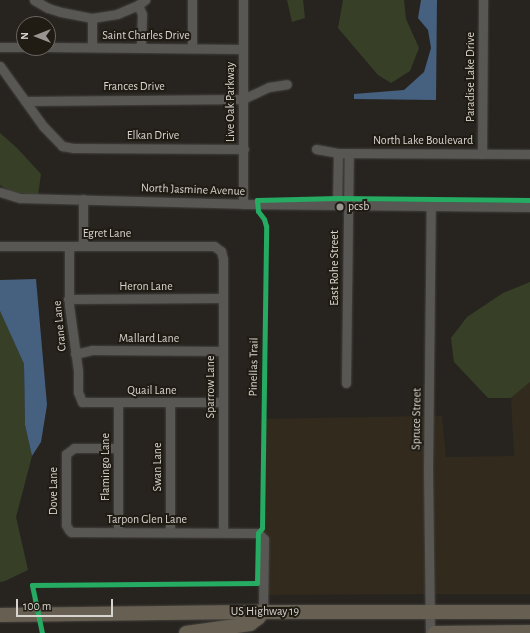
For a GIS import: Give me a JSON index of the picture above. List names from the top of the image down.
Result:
{
  "streets": {
    "highway": ["US Highway 19"],
    "street": [
      "Saint Charles Drive",
      "Paradise Lake Drive",
      "Frances Drive",
      "Live Oak Parkway",
      "Elkan Drive",
      "North Lake Boulevard",
      "North Jasmine Avenue",
      "Egret Lane",
      "East Rohe Street",
      "Heron Lane",
      "Crane Lane",
      "Mallard Lane",
      "Sparrow Lane",
      "Quail Lane",
      "Spruce Street",
      "Flamingo Lane",
      "Swan Lane",
      "Dove Lane",
      "Tarpon Glen Lane"
    ],
    "cycle path": ["Pinellas Trail"]
  },
  "crossings": [
    ["Saint Charles Drive", "Live Oak Parkway"],
    ["Paradise Lake Drive", "North Lake Boulevard"],
    ["Frances Drive", "Live Oak Parkway"],
    ["Frances Drive", "Elkan Drive"],
    ["Live Oak Parkway", "Elkan Drive"],
    ["Live Oak Parkway", "North Jasmine Avenue"],
    ["North Lake Boulevard", "East Rohe Street"],
    ["North Jasmine Avenue", "East Rohe Street"],
    ["North Jasmine Avenue", "Spruce Street"],
    ["Egret Lane", "Crane Lane"],
    ["Egret Lane", "Sparrow Lane"],
    ["Heron Lane", "Crane Lane"],
    ["Heron Lane", "Sparrow Lane"],
    ["Crane Lane", "Mallard Lane"],
    ["Crane Lane", "Quail Lane"],
    ["Mallard Lane", "Sparrow Lane"],
    ["Sparrow Lane", "Quail Lane"],
    ["Sparrow Lane", "Tarpon Glen Lane"],
    ["Quail Lane", "Flamingo Lane"],
    ["Quail Lane", "Swan Lane"],
    ["Spruce Street", "US Highway 19"],
    ["Flamingo Lane", "Dove Lane"],
    ["Flamingo Lane", "Tarpon Glen Lane"],
    ["Swan Lane", "Tarpon Glen Lane"],
    ["Dove Lane", "Tarpon Glen Lane"],
    ["Tarpon Glen Lane", "US Highway 19"]
  ],
  "places": ["pcsb"],
  "scale_bar": "100 m",
  "north": "left"
}
